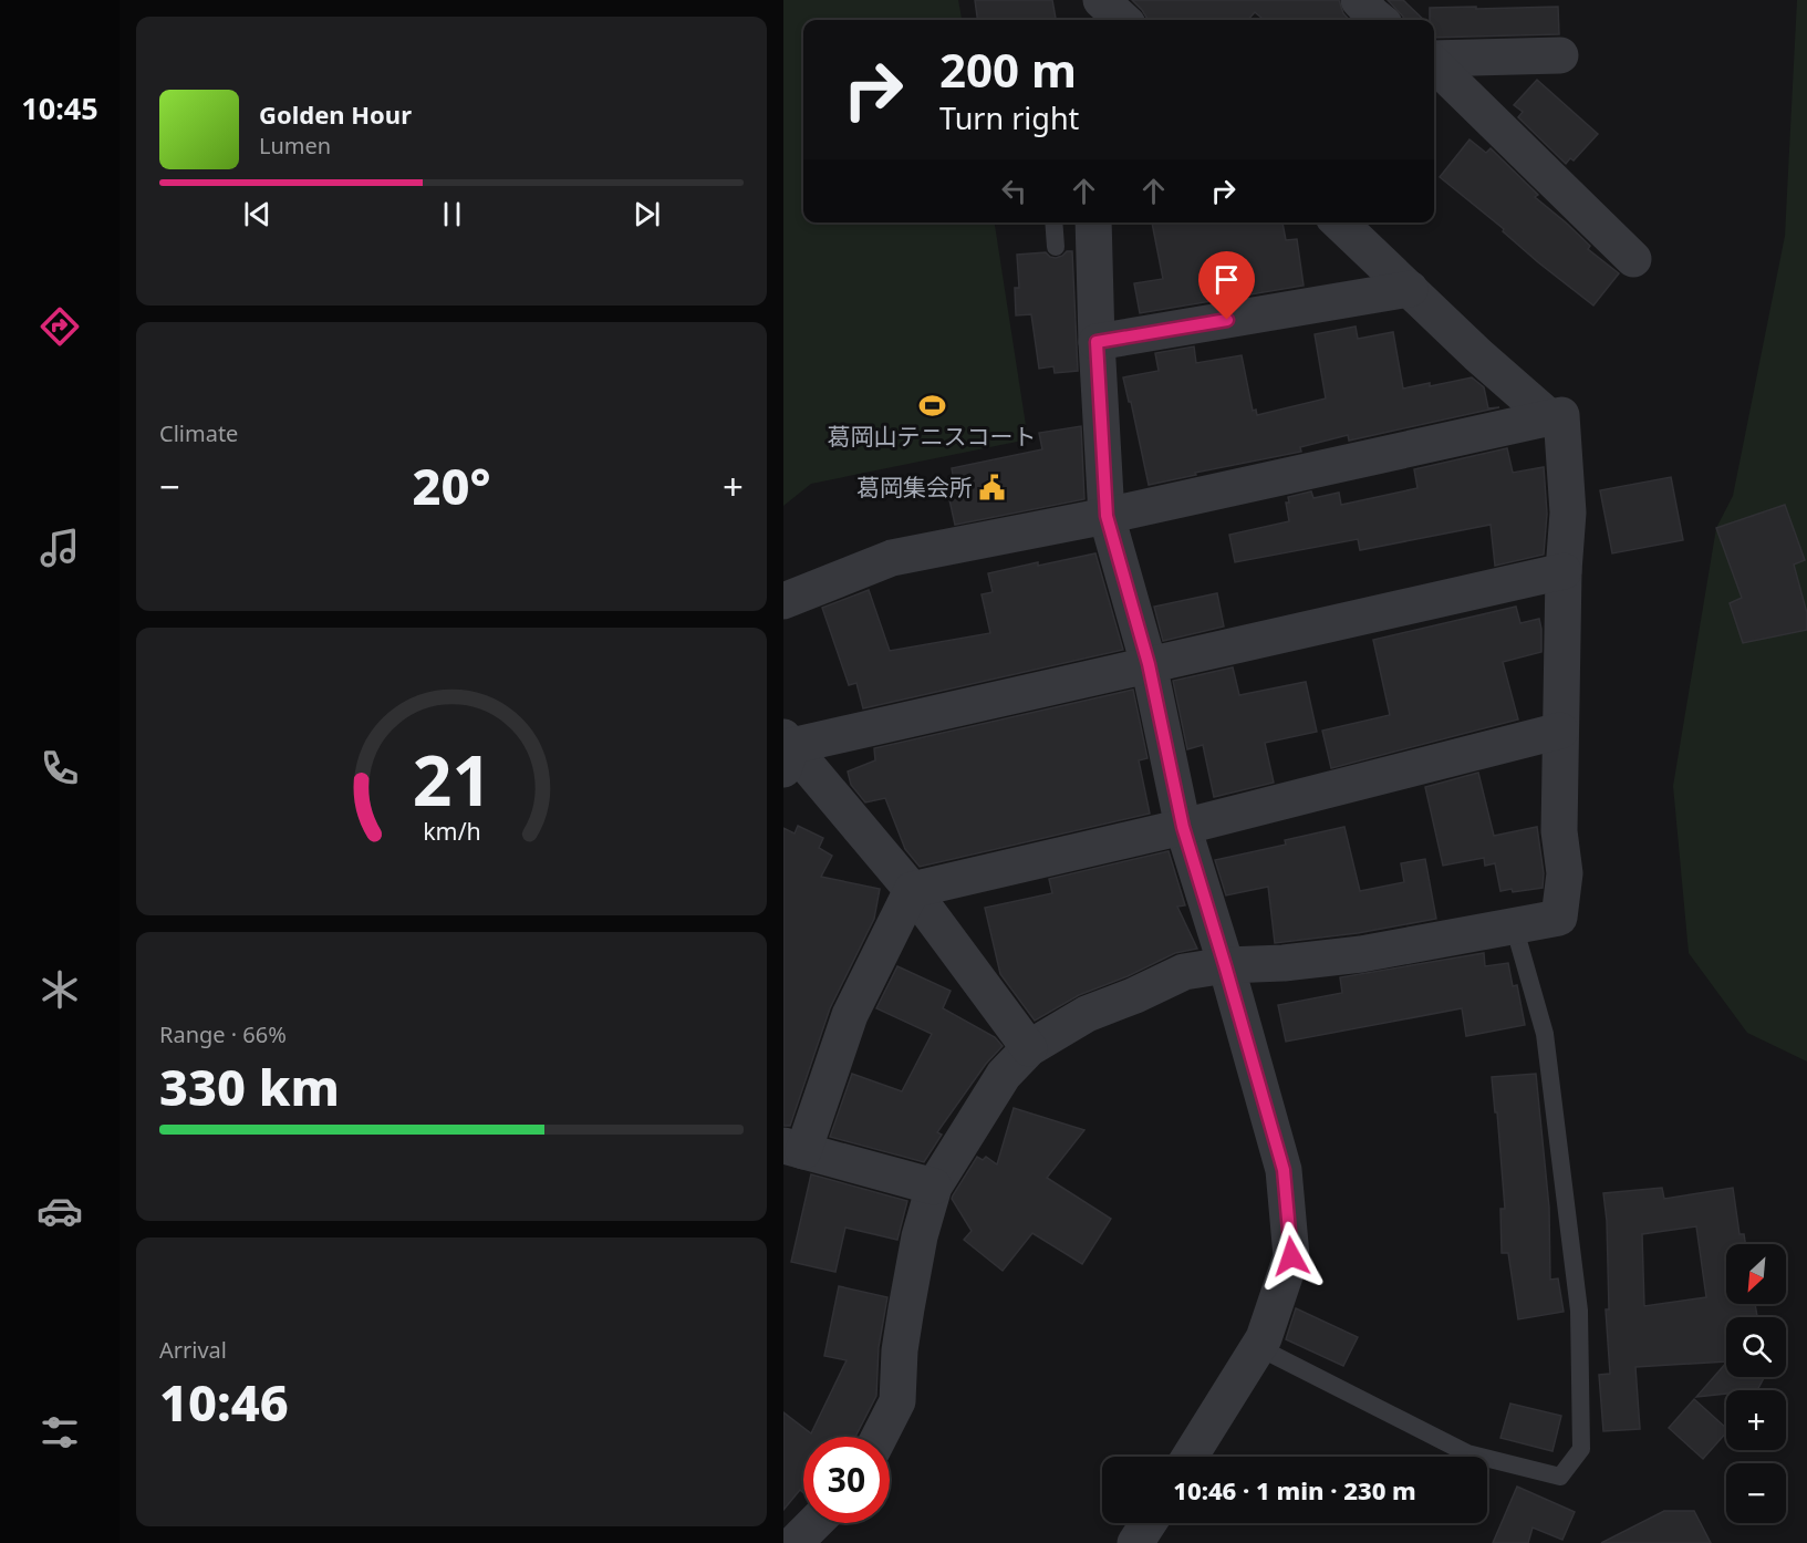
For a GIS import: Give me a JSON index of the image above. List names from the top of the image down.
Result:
{
  "places": {
    "sports": ["葛岡山テニスコート"],
    "public building": ["葛岡集会所"]
  },
  "north": "bottom left",
  "page": {
    "tabs": "10:45",
    "turn": ["200 m", "Turn right"],
    "song": ["Golden Hour", "Lumen"],
    "tile": [
      "Climate",
      ["Range · 66%", "330 km"],
      ["Arrival", "10:46"]
    ],
    "heat": ["−", "20°", "+"],
    "map_buttons": ["+", "−"],
    "limit": "30",
    "trip": "10:46 · 1 min · 230 m",
    "gauge": ["21", "km/h"]
  }
}
